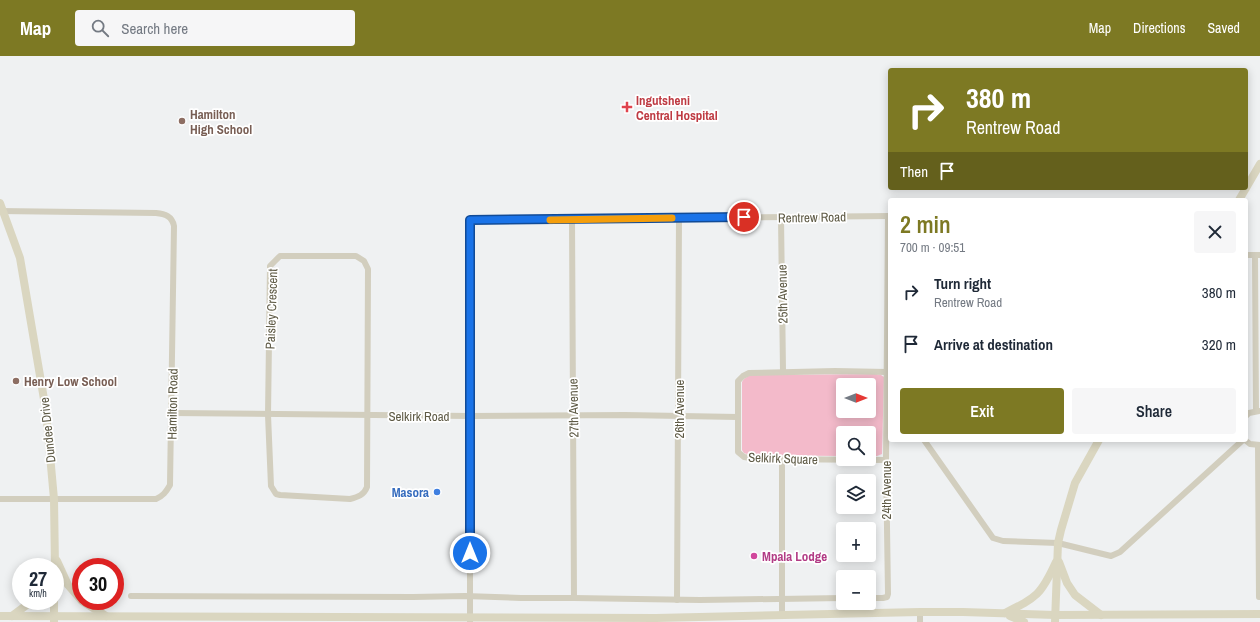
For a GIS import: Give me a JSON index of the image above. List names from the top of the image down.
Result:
{
  "streets": {
    "main road": ["Dundee Drive"],
    "street": [
      "Rentrew Road",
      "25th Avenue",
      "Paisley Crescent",
      "Hamilton Road",
      "27th Avenue",
      "26th Avenue",
      "Selkirk Road",
      "Selkirk Square",
      "24th Avenue"
    ]
  },
  "crossings": [
    ["Rentrew Road", "25th Avenue"],
    ["Rentrew Road", "27th Avenue"],
    ["Rentrew Road", "26th Avenue"],
    ["Rentrew Road", "Selkirk Road"],
    ["25th Avenue", "Selkirk Square"],
    ["Paisley Crescent", "Selkirk Road"],
    ["Hamilton Road", "Selkirk Road"],
    ["Hamilton Road", "Dundee Drive"],
    ["27th Avenue", "Selkirk Road"],
    ["26th Avenue", "Selkirk Road"],
    ["Selkirk Road", "Selkirk Square"],
    ["Selkirk Square", "24th Avenue"]
  ],
  "places": {
    "health": ["Ingutsheni Central Hospital"],
    "other": [
      "Hamilton High School",
      "Henry Low School",
      "Masora",
      "Mpala Lodge"
    ]
  },
  "north": "right",
  "page": {
    "header": "Map",
    "search": "Search here",
    "nav": ["Map", "Directions", "Saved"],
    "turn": ["380 m", "Rentrew Road"],
    "then": "Then",
    "heading": ["2 min", "700 m · 09:51"],
    "list": [
      {
        "name": "Turn right",
        "note": "Rentrew Road",
        "value": "380 m"
      },
      {
        "name": "Arrive at destination",
        "value": "320 m"
      }
    ],
    "map_buttons": ["+", "−"],
    "buttons": ["Exit", "Share"],
    "speed": "27 km/h",
    "limit": "30"
  }
}
